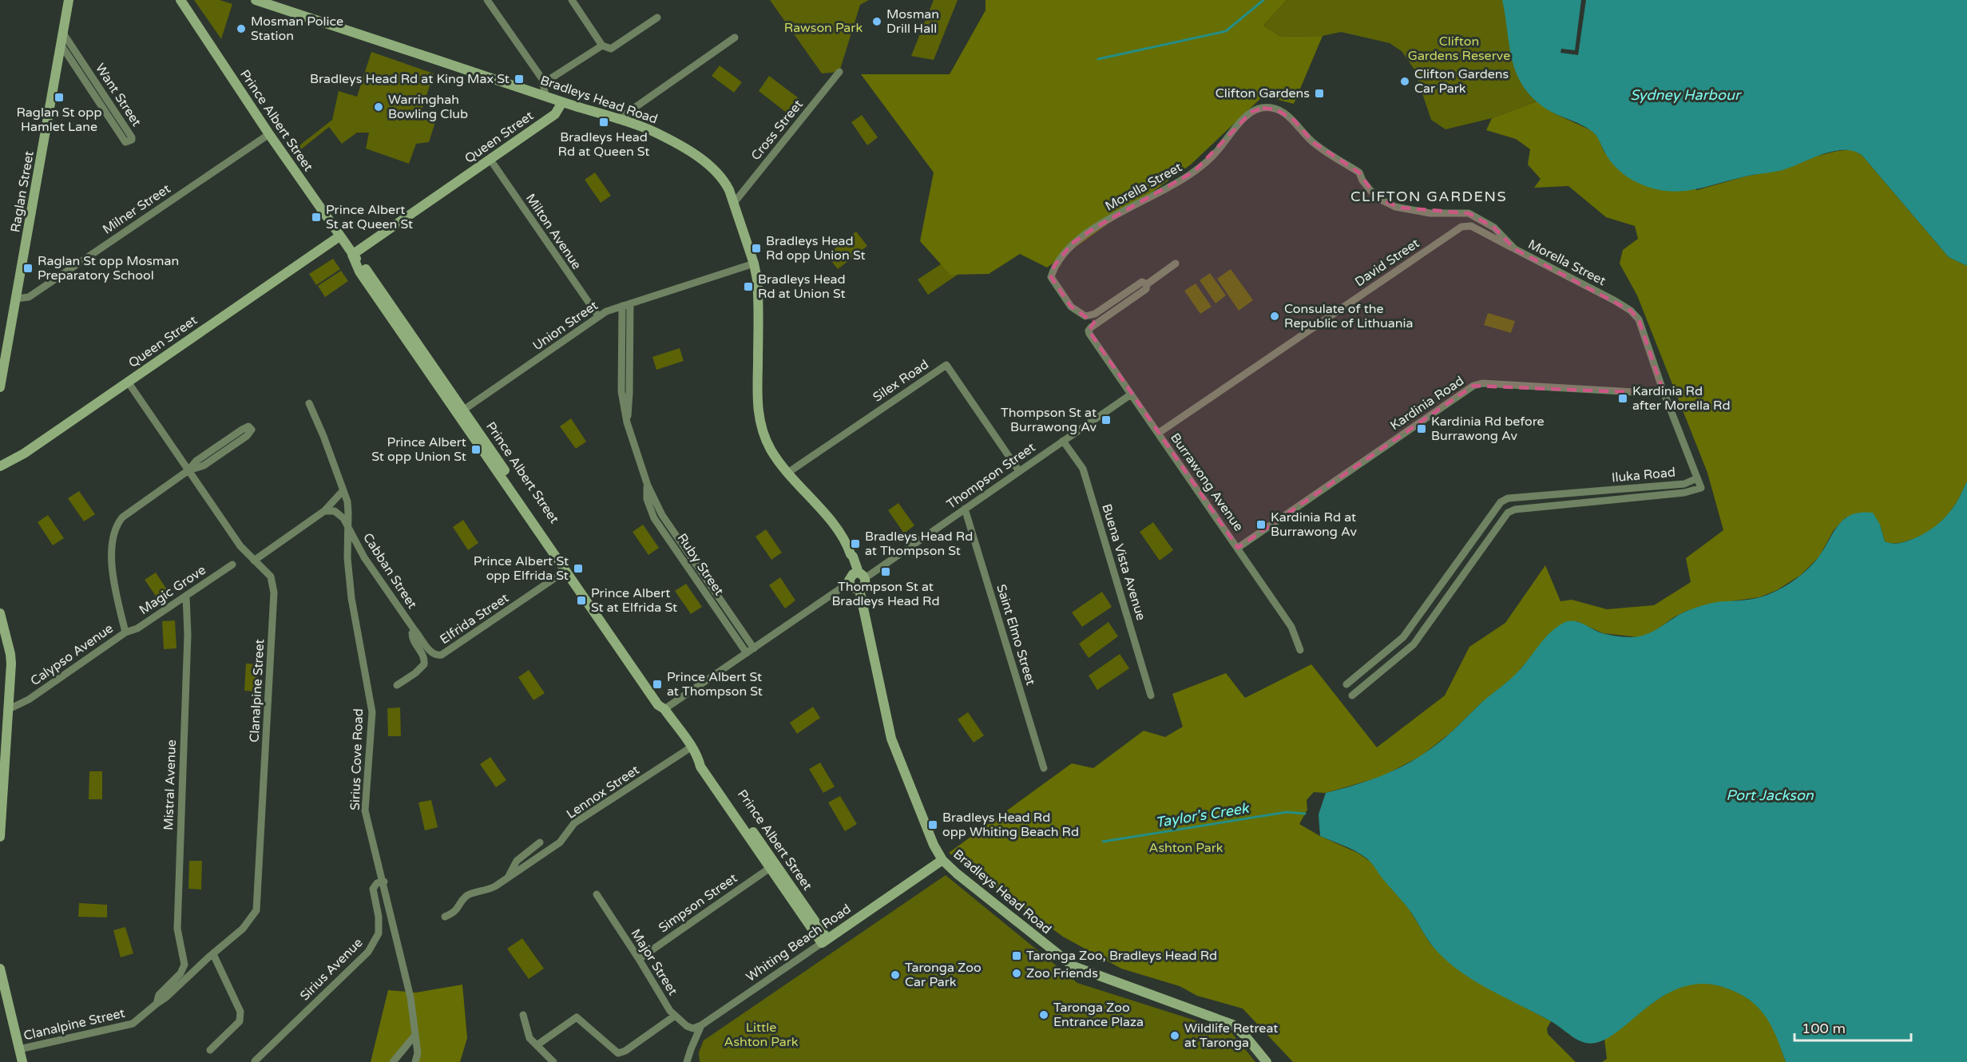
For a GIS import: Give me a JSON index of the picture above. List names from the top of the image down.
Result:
{
  "streets": {
    "street": [
      "Want Street",
      "Bradleys Head Road",
      "Prince Albert Street",
      "Cross Street",
      "Queen Street",
      "Morella Street",
      "Raglan Street",
      "Milner Street",
      "Milton Avenue",
      "David Street",
      "Union Street",
      "Silex Road",
      "Kardinia Road",
      "Iluka Road",
      "Thompson Street",
      "Burrawong Avenue",
      "Buena Vista Avenue",
      "Ruby Street",
      "Cabban Street",
      "Magic Grove",
      "Elfrida Street",
      "Saint Elmo Street",
      "Calypso Avenue",
      "Clanalpine Street",
      "Sirius Cove Road",
      "Mistral Avenue",
      "Lennox Street",
      "Simpson Street",
      "Whiting Beach Road",
      "Major Street",
      "Sirius Avenue"
    ]
  },
  "crossings": [
    ["Want Street", "Raglan Street"],
    ["Bradleys Head Road", "Cross Street"],
    ["Bradleys Head Road", "Queen Street"],
    ["Bradleys Head Road", "Union Street"],
    ["Bradleys Head Road", "Silex Road"],
    ["Bradleys Head Road", "Thompson Street"],
    ["Bradleys Head Road", "Whiting Beach Road"],
    ["Prince Albert Street", "Queen Street"],
    ["Prince Albert Street", "Milner Street"],
    ["Prince Albert Street", "Union Street"],
    ["Prince Albert Street", "Thompson Street"],
    ["Prince Albert Street", "Elfrida Street"],
    ["Prince Albert Street", "Lennox Street"],
    ["Prince Albert Street", "Simpson Street"],
    ["Prince Albert Street", "Whiting Beach Road"],
    ["Queen Street", "Milton Avenue"],
    ["Queen Street", "Clanalpine Street"],
    ["Morella Street", "David Street"],
    ["Morella Street", "Kardinia Road"],
    ["Morella Street", "Iluka Road"],
    ["Morella Street", "Burrawong Avenue"],
    ["Raglan Street", "Milner Street"],
    ["Milton Avenue", "Union Street"],
    ["David Street", "Burrawong Avenue"],
    ["Union Street", "Ruby Street"],
    ["Silex Road", "Thompson Street"],
    ["Kardinia Road", "Burrawong Avenue"],
    ["Thompson Street", "Burrawong Avenue"],
    ["Thompson Street", "Buena Vista Avenue"],
    ["Thompson Street", "Ruby Street"],
    ["Thompson Street", "Saint Elmo Street"],
    ["Cabban Street", "Elfrida Street"],
    ["Cabban Street", "Sirius Cove Road"],
    ["Magic Grove", "Calypso Avenue"],
    ["Magic Grove", "Mistral Avenue"],
    ["Calypso Avenue", "Clanalpine Street"],
    ["Clanalpine Street", "Mistral Avenue"],
    ["Sirius Cove Road", "Sirius Avenue"],
    ["Simpson Street", "Major Street"],
    ["Whiting Beach Road", "Major Street"]
  ],
  "districts": ["CLIFTON GARDENS"],
  "water": ["Sydney Harbour", "Port Jackson", "Taylor's Creek"],
  "parks": [
    "Rawson Park",
    "Clifton Gardens Reserve",
    "Ashton Park",
    "Little Ashton Park"
  ],
  "places": {
    "other": [
      "Mosman Drill Hall",
      "Mosman Police Station",
      "Clifton Gardens Car Park",
      "Warringhah Bowling Club",
      "Consulate of the Republic of Lithuania",
      "Zoo Friends",
      "Taronga Zoo Car Park",
      "Taronga Zoo Entrance Plaza",
      "Wildlife Retreat at Taronga"
    ],
    "transit": [
      "Bradleys Head Rd at King Max St",
      "Clifton Gardens",
      "Raglan St opp Hamlet Lane",
      "Bradleys Head Rd at Queen St",
      "Prince Albert St at Queen St",
      "Bradleys Head Rd opp Union St",
      "Raglan St opp Mosman Preparatory School",
      "Bradleys Head Rd at Union St",
      "Kardinia Rd after Morella Rd",
      "Thompson St at Burrawong Av",
      "Kardinia Rd before Burrawong Av",
      "Prince Albert St opp Union St",
      "Kardinia Rd at Burrawong Av",
      "Bradleys Head Rd at Thompson St",
      "Prince Albert St opp Elfrida St",
      "Thompson St at Bradleys Head Rd",
      "Prince Albert St at Elfrida St",
      "Prince Albert St at Thompson St",
      "Bradleys Head Rd opp Whiting Beach Rd",
      "Taronga Zoo, Bradleys Head Rd"
    ]
  },
  "scale_bar": "100 m"
}
